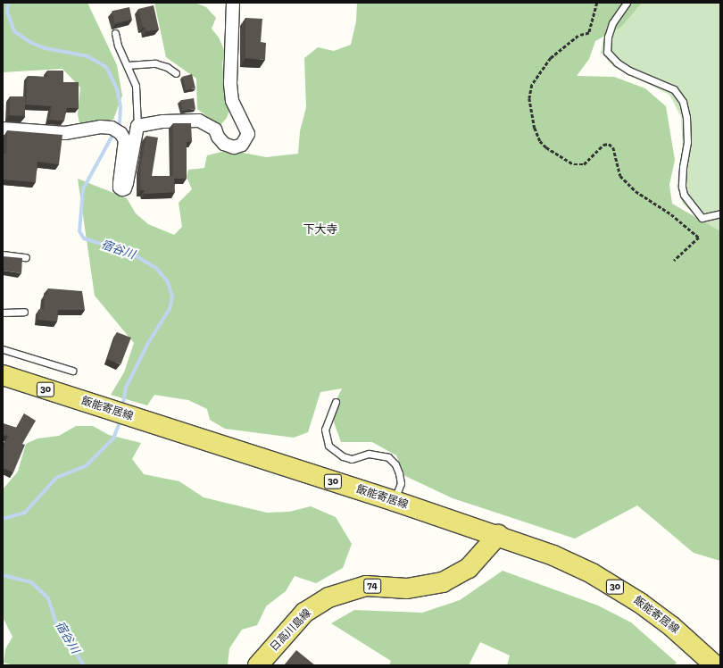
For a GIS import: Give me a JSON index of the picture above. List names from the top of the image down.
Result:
{
  "streets": {
    "main road": [
      "30",
      "飯能寄居線",
      "74",
      "日高川島線"
    ]
  },
  "crossings": [
    ["飯能寄居線", "日高川島線"]
  ],
  "districts": ["下大寺"],
  "water": ["宿谷川"]
}
